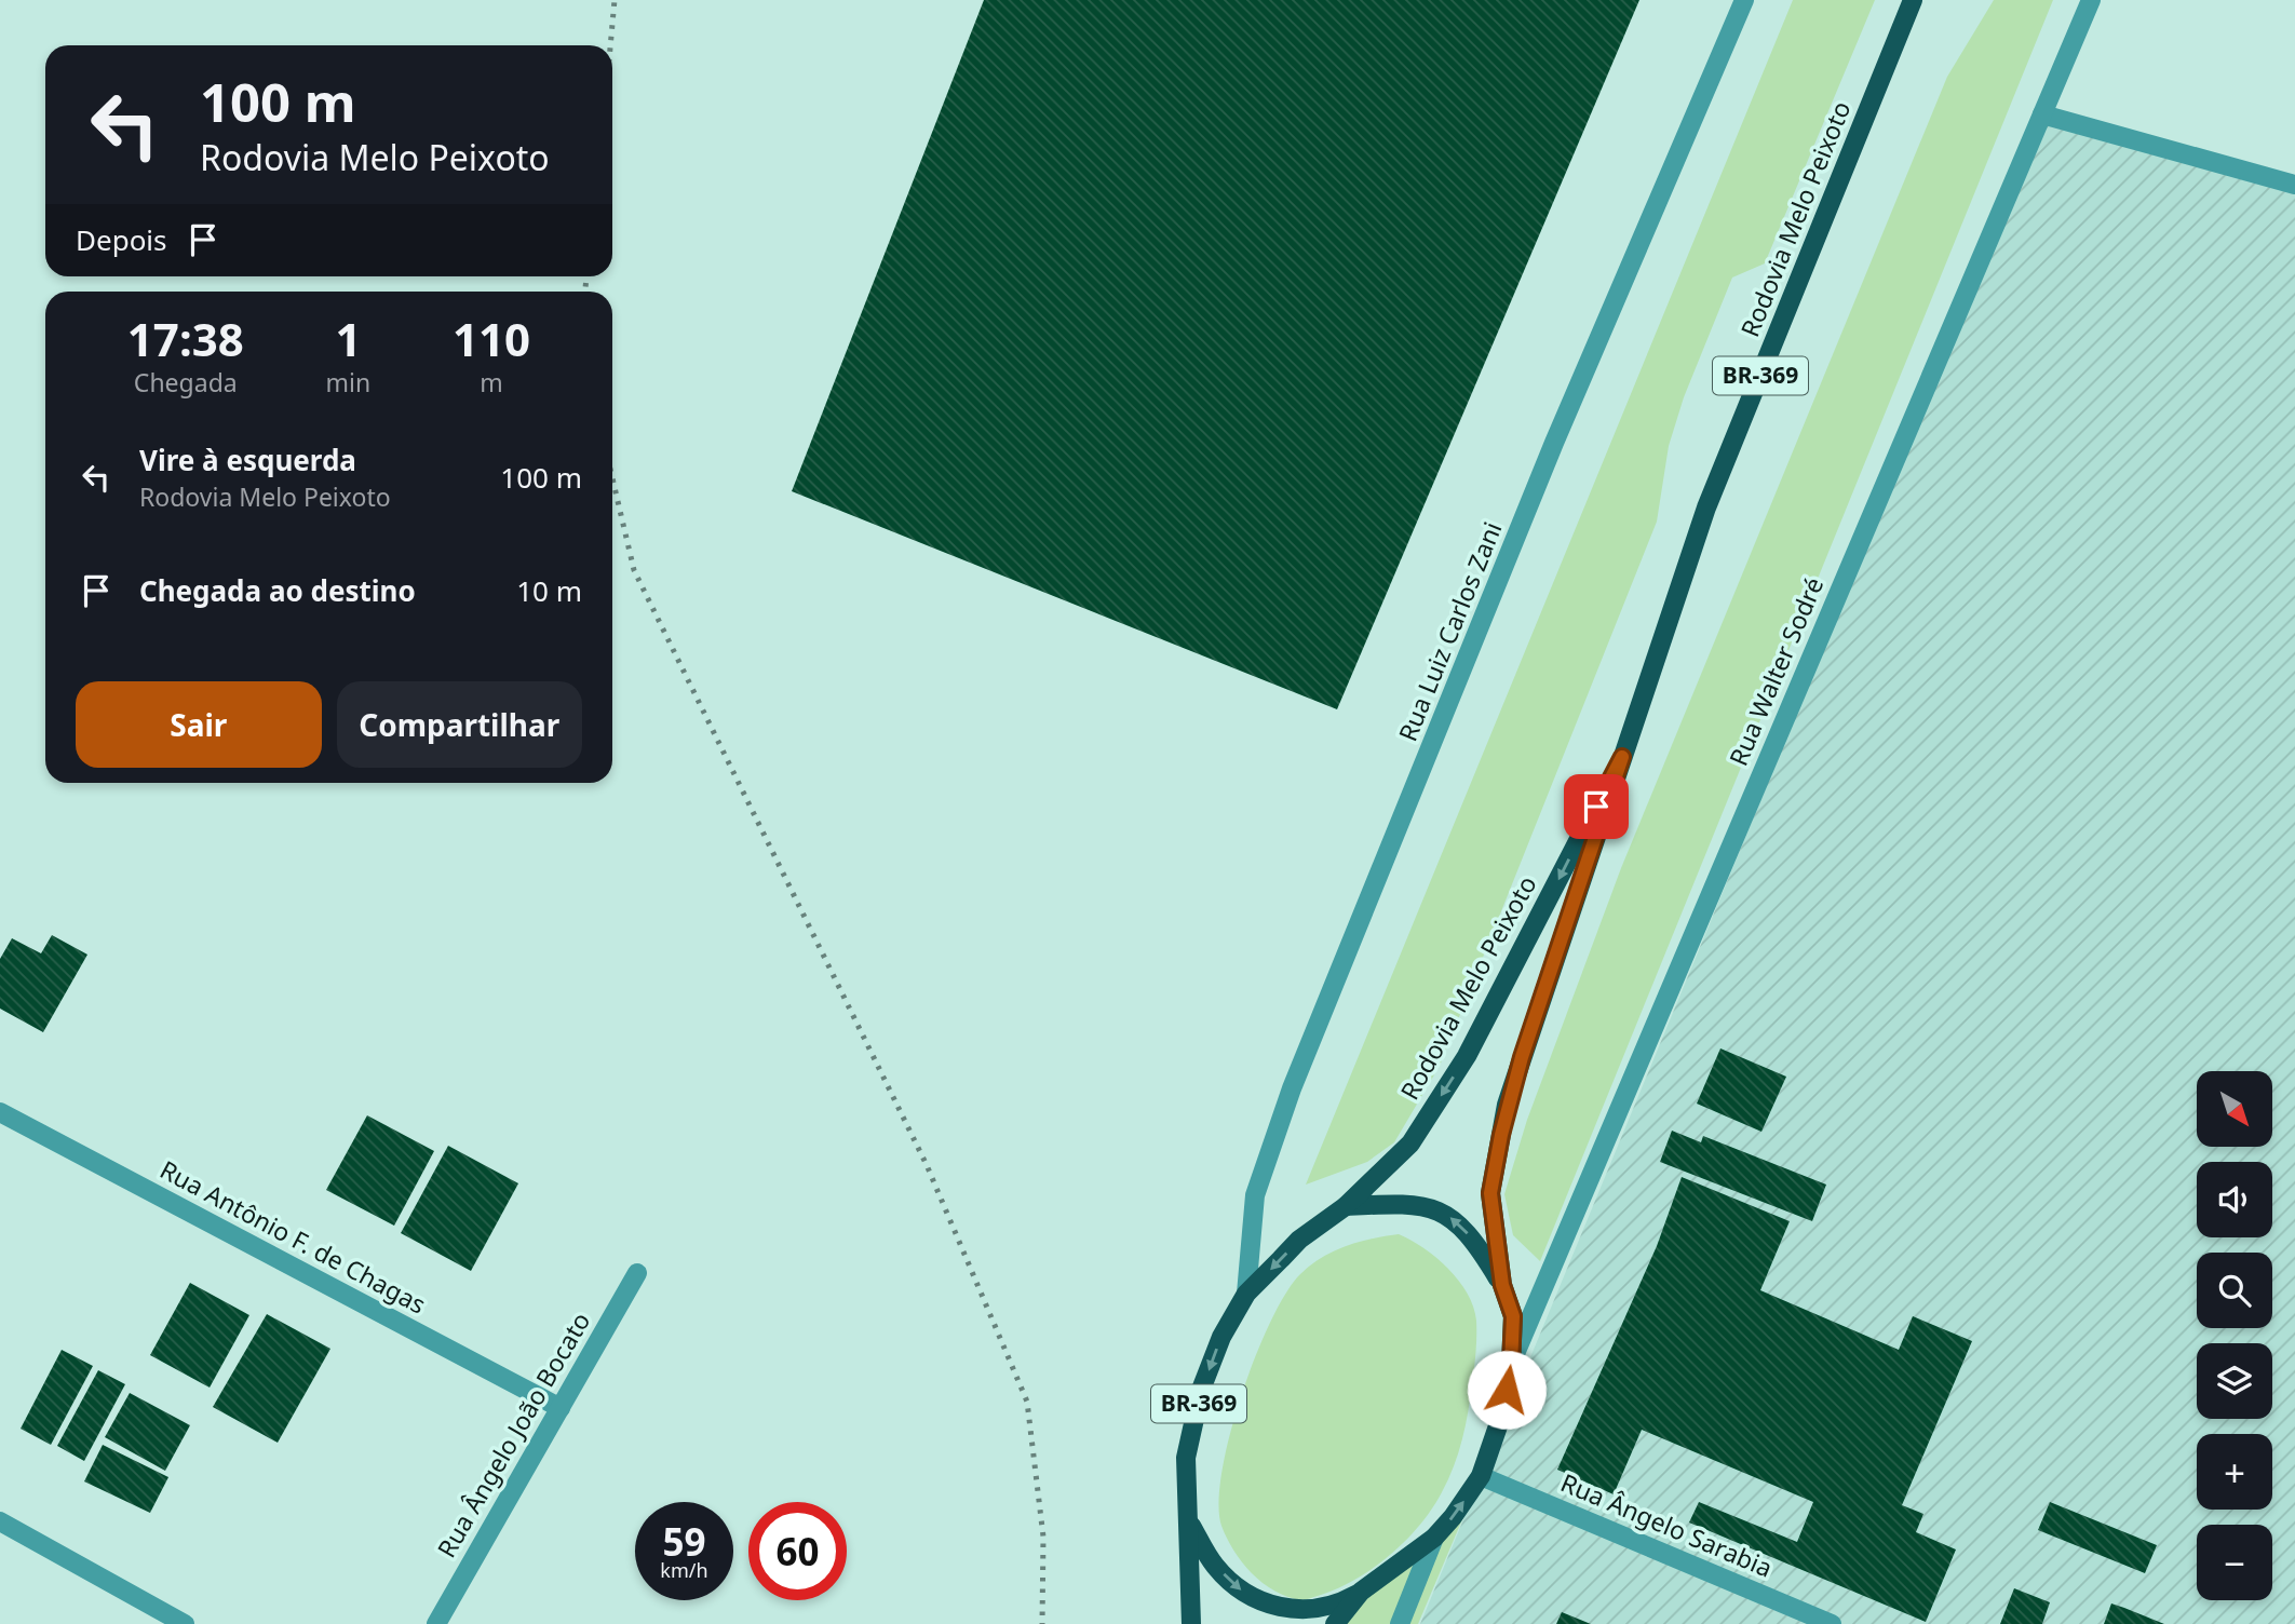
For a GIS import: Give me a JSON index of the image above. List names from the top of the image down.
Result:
{
  "streets": {
    "main road": ["Rodovia Melo Peixoto", "BR-369"],
    "street": [
      "Rua Luiz Carlos Zani",
      "Rua Walter Sodré",
      "Rua Antônio F. de Chagas",
      "Rua Ângelo João Bocato",
      "Rua Ângelo Sarabia"
    ]
  },
  "crossings": [
    ["Rodovia Melo Peixoto", "Rua Luiz Carlos Zani"],
    ["Rodovia Melo Peixoto", "Rua Walter Sodré"],
    ["Rodovia Melo Peixoto", "Rua Ângelo Sarabia"],
    ["Rua Antônio F. de Chagas", "Rua Ângelo João Bocato"]
  ],
  "north": "bottom right",
  "page": {
    "turn": ["100 m", "Rodovia Melo Peixoto"],
    "then": "Depois",
    "eta": [
      "17:38",
      "Chegada",
      "1",
      "min",
      "110",
      "m"
    ],
    "list": [
      {
        "name": "Vire à esquerda",
        "note": "Rodovia Melo Peixoto",
        "value": "100 m"
      },
      {
        "name": "Chegada ao destino",
        "value": "10 m"
      }
    ],
    "buttons": ["Sair", "Compartilhar"],
    "map_buttons": ["+", "−"],
    "speed": "59 km/h",
    "limit": "60"
  }
}
